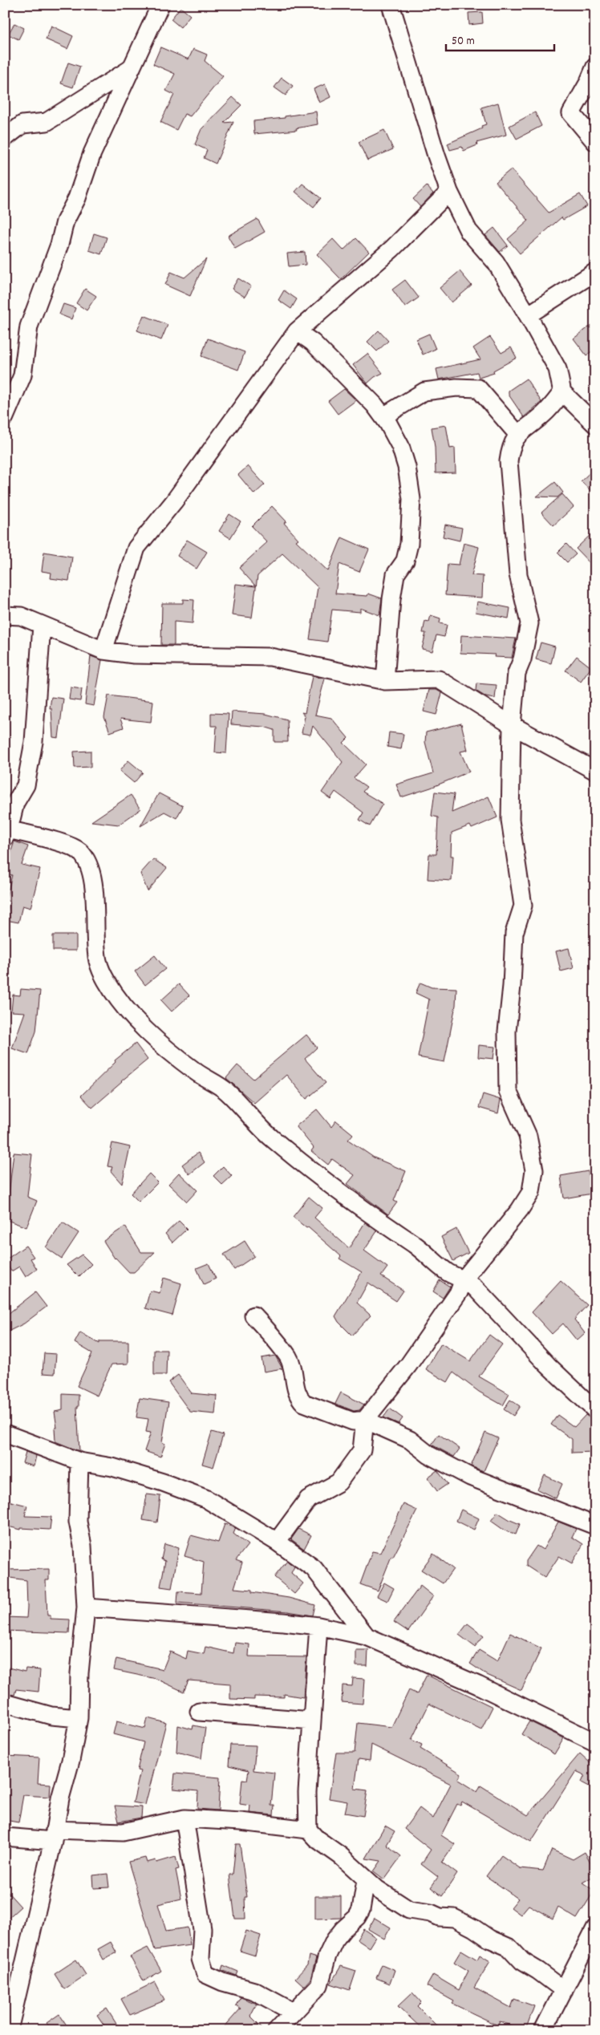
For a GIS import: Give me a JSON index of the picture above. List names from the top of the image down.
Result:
{
  "scale_bar": "50 m"
}
